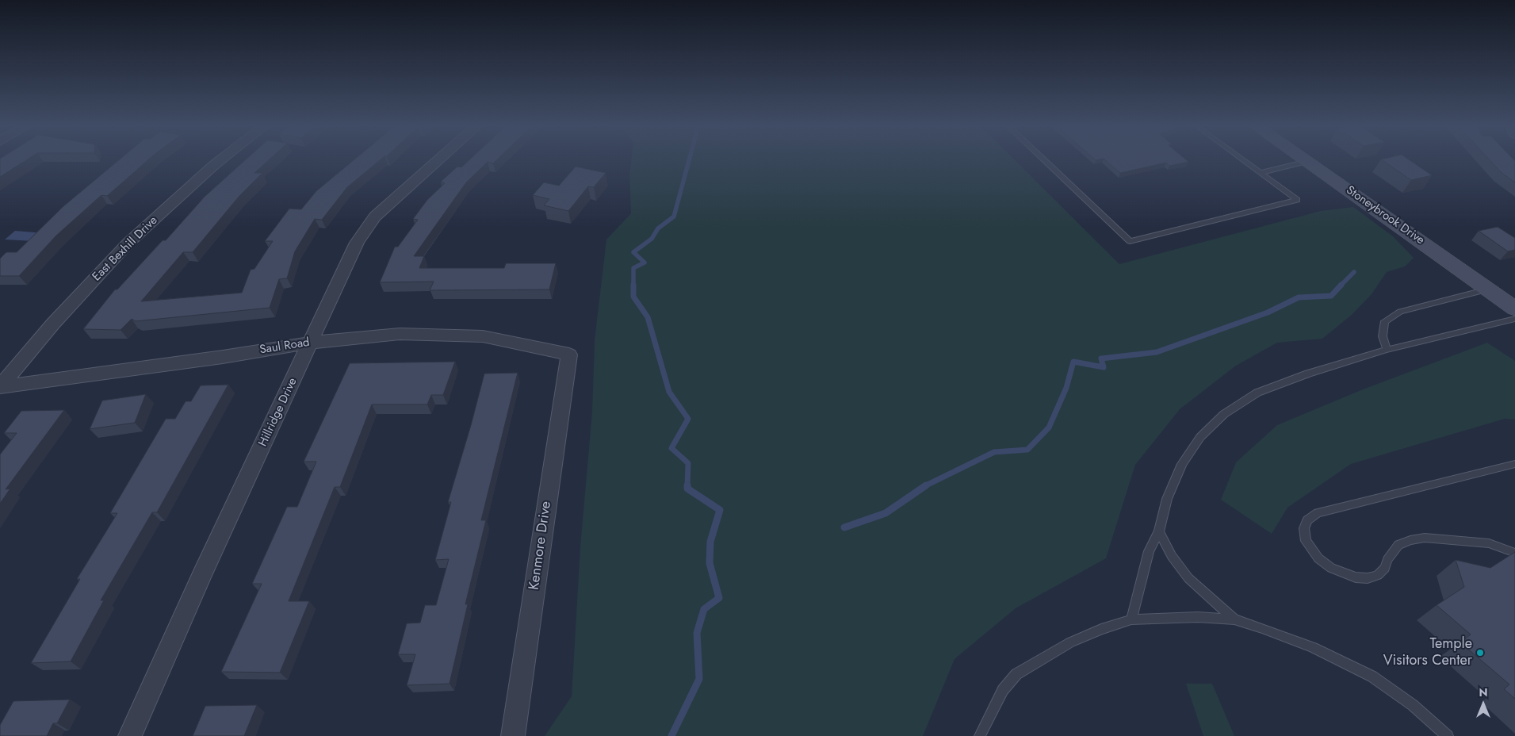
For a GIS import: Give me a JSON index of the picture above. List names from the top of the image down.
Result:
{
  "streets": {
    "street": [
      "Stoneybrook Drive",
      "East Bexhill Drive",
      "Saul Road",
      "Hillridge Drive",
      "Kenmore Drive"
    ]
  },
  "crossings": [
    ["East Bexhill Drive", "Saul Road"],
    ["Saul Road", "Hillridge Drive"],
    ["Saul Road", "Kenmore Drive"]
  ],
  "places": ["Temple Visitors Center"],
  "north": "top"
}
